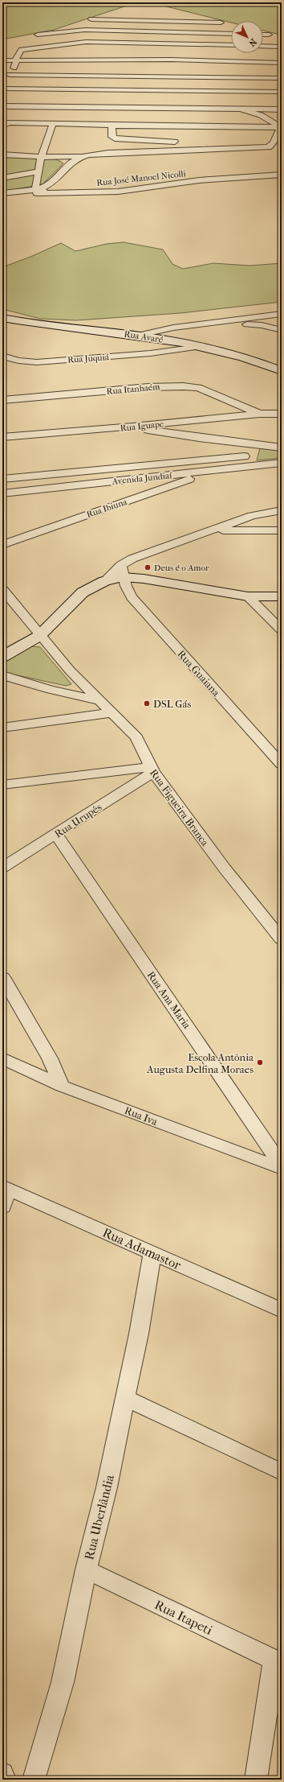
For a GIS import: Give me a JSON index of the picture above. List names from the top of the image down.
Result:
{
  "streets": {
    "main road": ["Rua Avaré"],
    "street": [
      "Rua José Manoel Nicolli",
      "Rua Juquiá",
      "Rua Itanhaém",
      "Rua Iguape",
      "Avenida Jundiaí",
      "Rua Ibiuna",
      "Rua Guaiana",
      "Rua Figueira Branca",
      "Rua Urupês",
      "Rua Ana Maria",
      "Rua Iva",
      "Rua Adamastor",
      "Rua Uberlândia",
      "Rua Itapeti"
    ]
  },
  "crossings": [
    ["Rua Avaré", "Rua Juquiá"],
    ["Rua Itanhaém", "Rua Iguape"],
    ["Avenida Jundiaí", "Rua Ibiuna"],
    ["Rua Figueira Branca", "Rua Urupês"],
    ["Rua Urupês", "Rua Ana Maria"],
    ["Rua Adamastor", "Rua Uberlândia"],
    ["Rua Uberlândia", "Rua Itapeti"]
  ],
  "places": ["Deus é o Amor", "DSL Gás", "Escola Antônia Augusta Delfina Moraes"],
  "north": "bottom right"
}
